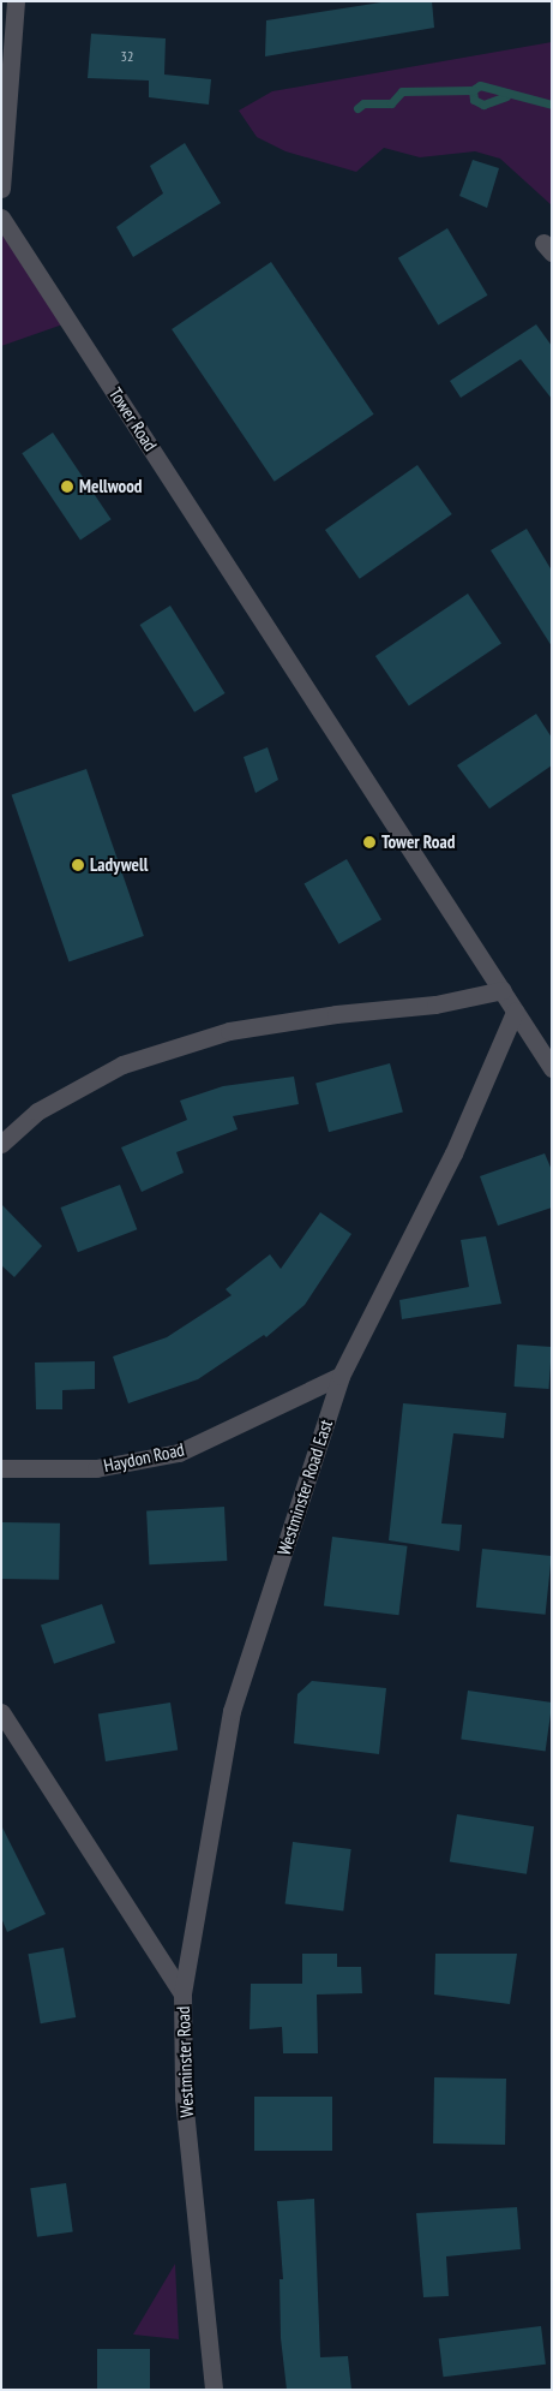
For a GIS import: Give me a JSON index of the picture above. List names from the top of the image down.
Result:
{
  "streets": {
    "street": [
      "Tower Road",
      "Haydon Road",
      "Westminster Road East",
      "Westminster Road"
    ]
  },
  "crossings": [
    ["Tower Road", "Westminster Road East"],
    ["Haydon Road", "Westminster Road East"],
    ["Westminster Road East", "Westminster Road"]
  ],
  "places": ["Mellwood", "Tower Road", "Ladywell"],
  "house_numbers": ["32"]
}
